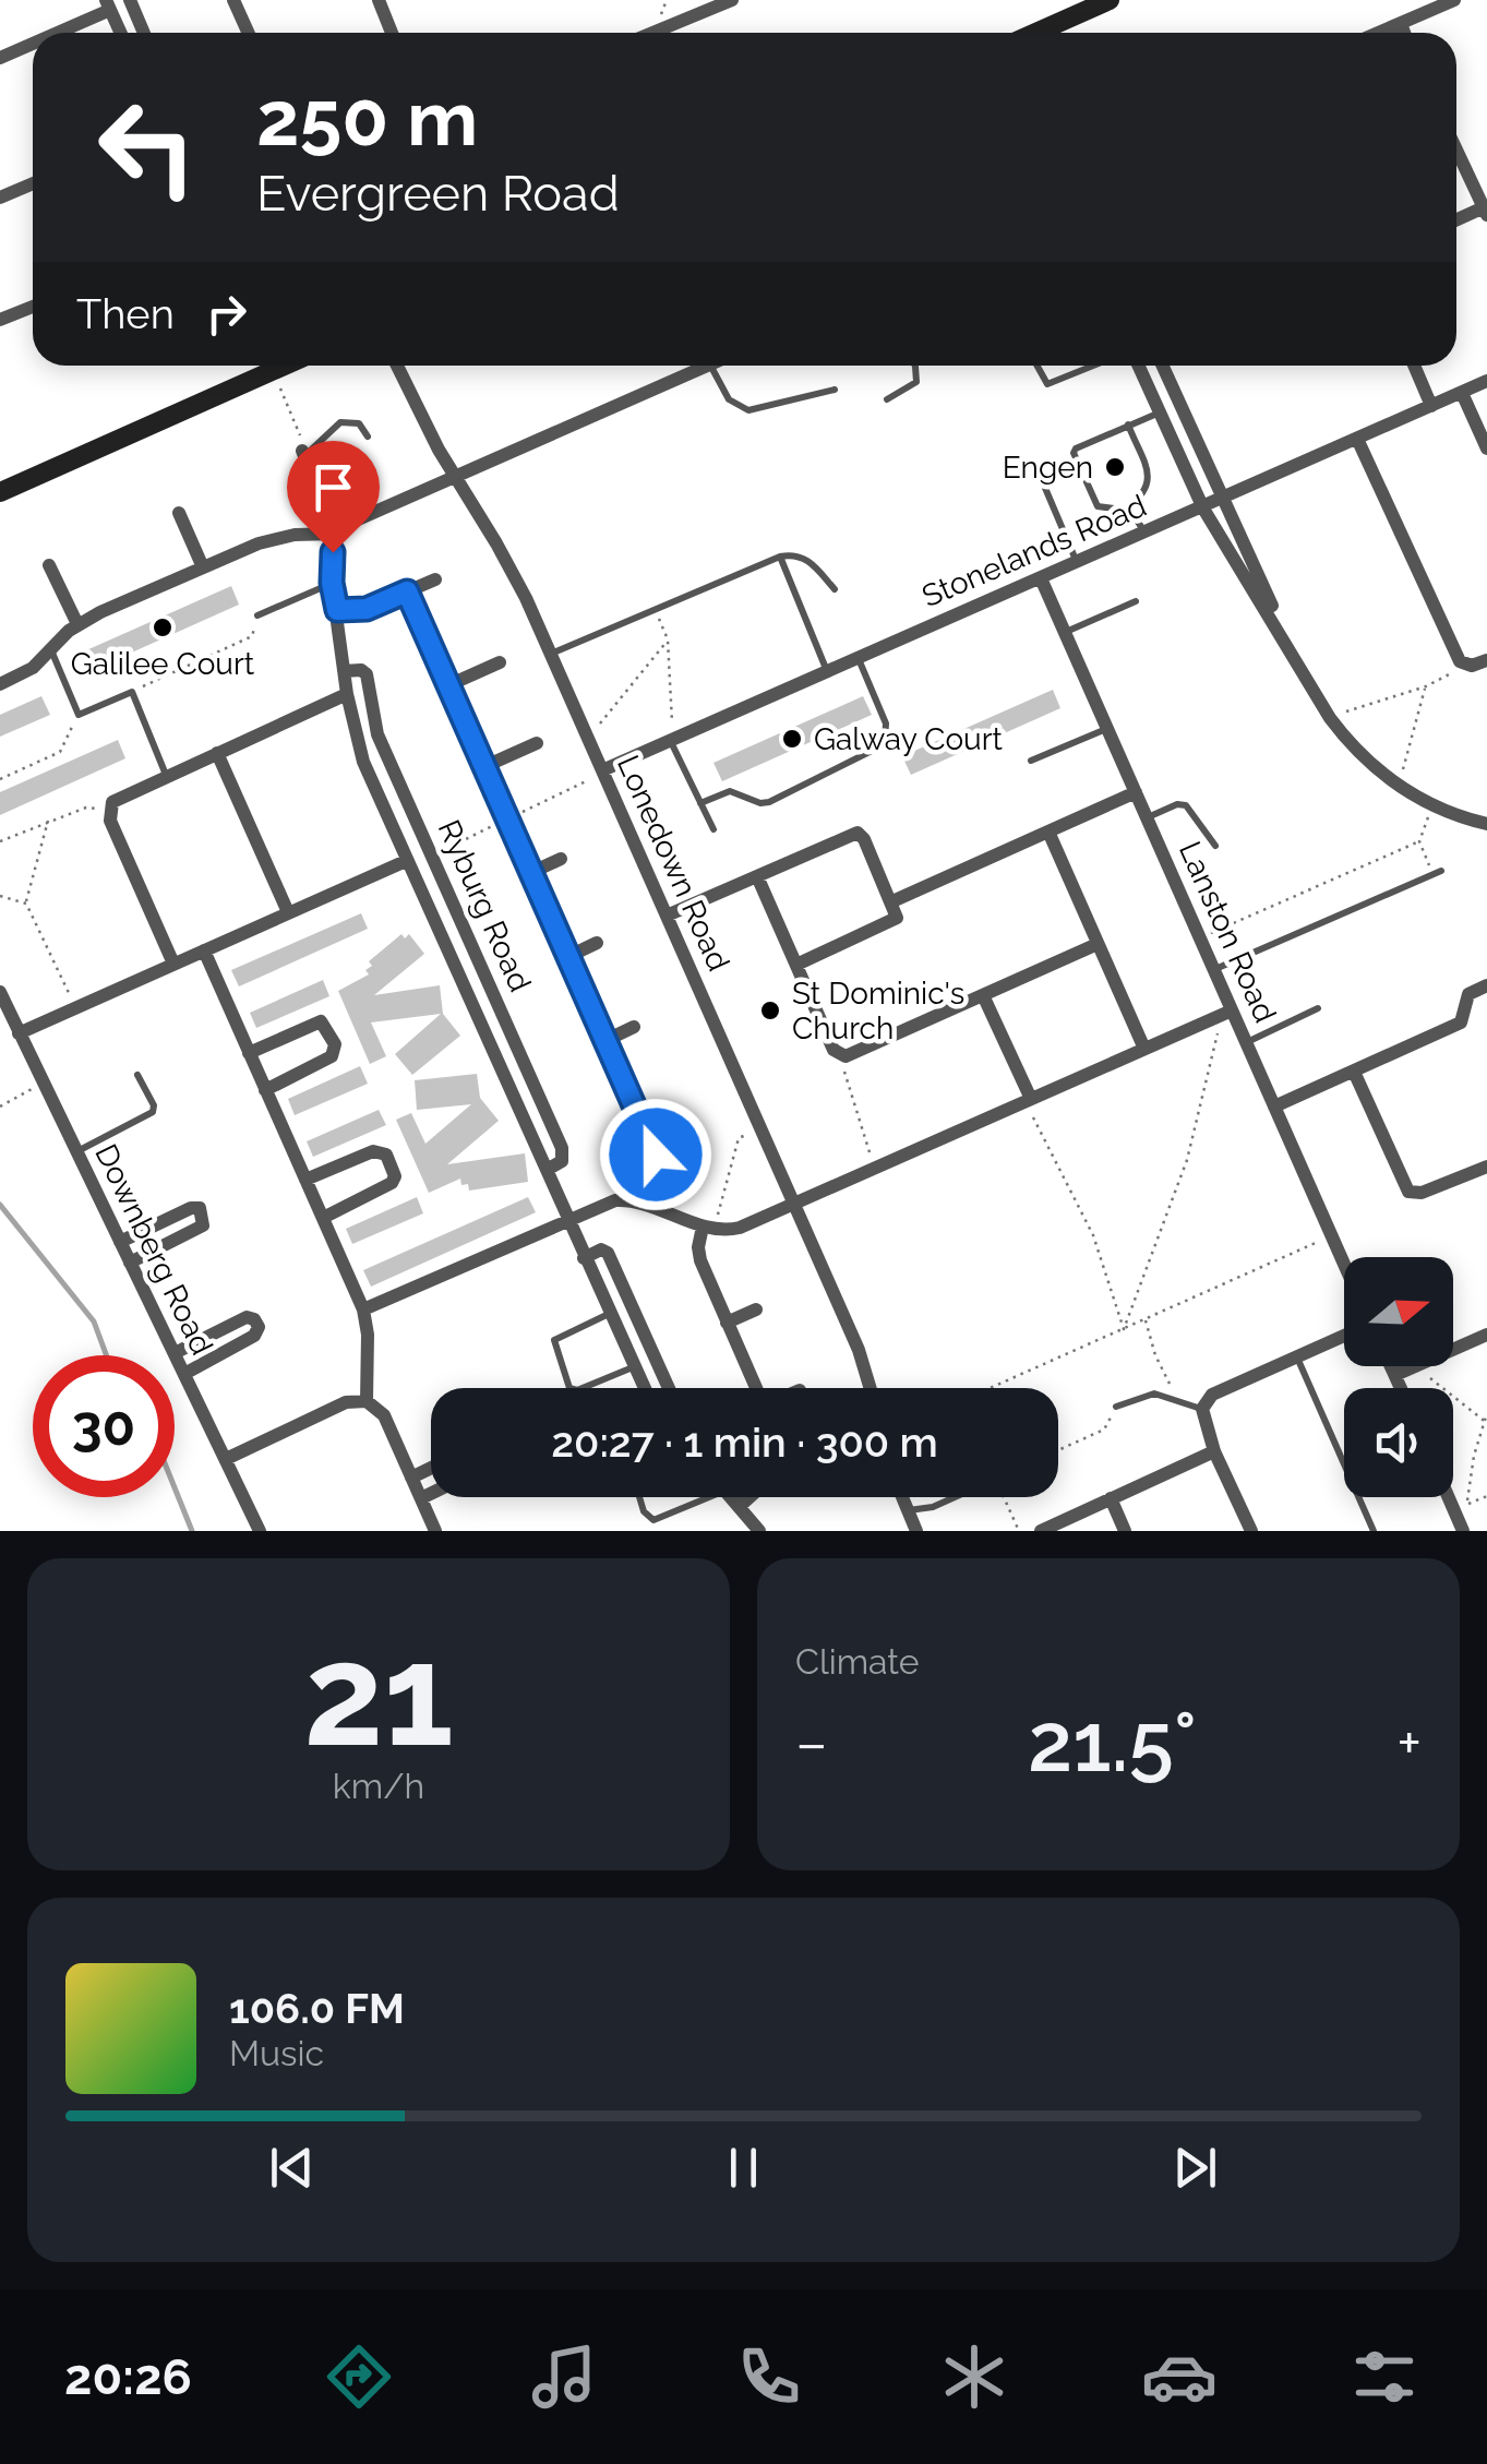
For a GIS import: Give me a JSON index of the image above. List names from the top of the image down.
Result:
{
  "streets": {
    "street": [
      "Stonelands Road",
      "Lonedown Road",
      "Ryburg Road",
      "Lanston Road",
      "Downberg Road"
    ]
  },
  "crossings": [
    ["Stonelands Road", "Lonedown Road"],
    ["Stonelands Road", "Lanston Road"]
  ],
  "places": [
    "Engen",
    "Galilee Court",
    "Galway Court",
    "St Dominic's Church"
  ],
  "north": "right",
  "page": {
    "turn": ["250 m", "Evergreen Road"],
    "then": "Then",
    "limit": "30",
    "trip": "20:27 · 1 min · 300 m",
    "tile": [
      ["21", "km/h"],
      "Climate"
    ],
    "heat": ["−", "21.5°", "+"],
    "song": ["106.0 FM", "Music"],
    "tabs": "20:26"
  }
}
